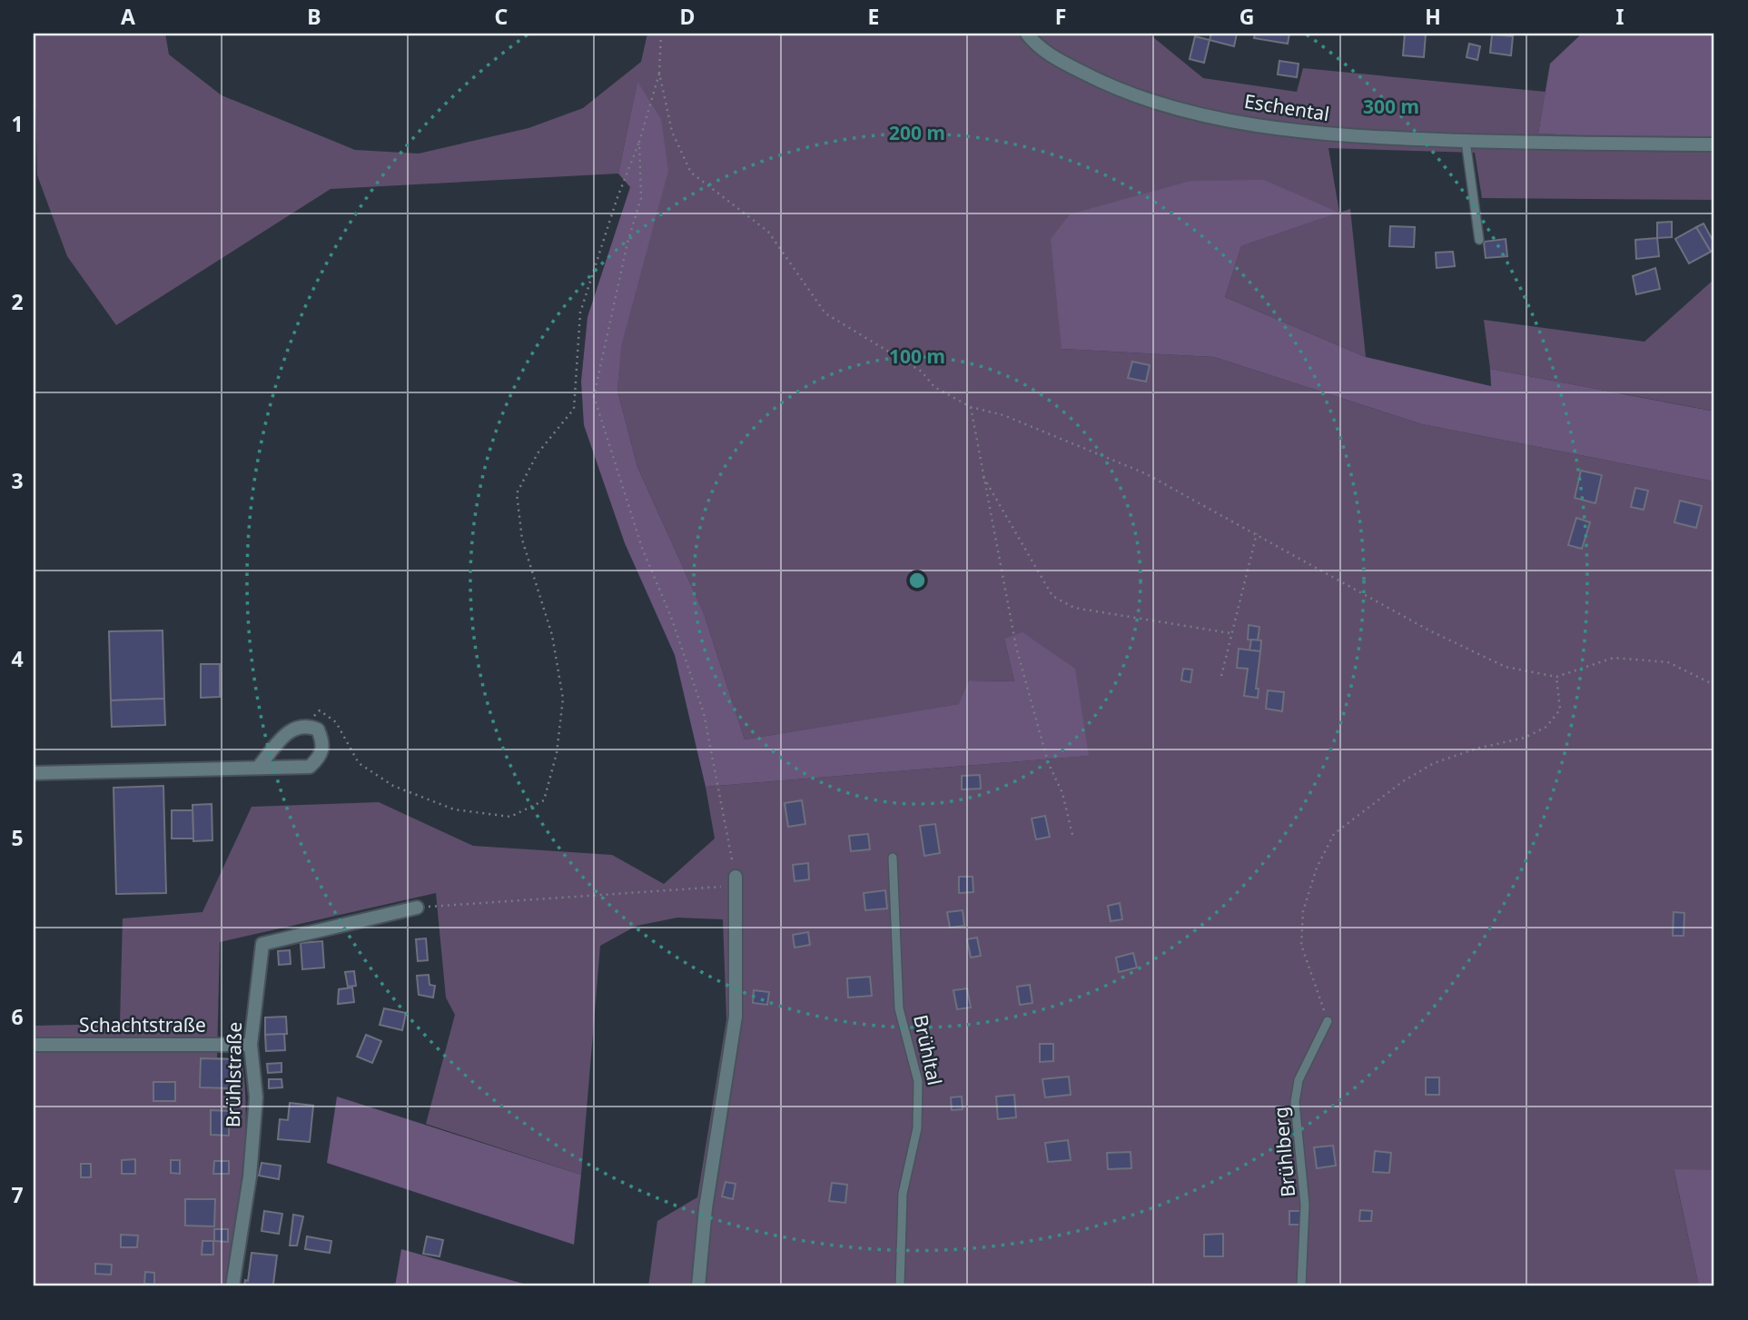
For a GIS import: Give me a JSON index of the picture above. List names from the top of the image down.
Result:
{
  "streets": {
    "street": ["Eschental", "Schachtstraße", "Brühlstraße"],
    "lane": ["Brühltal", "Brühlberg"]
  },
  "crossings": [
    ["Schachtstraße", "Brühlstraße"]
  ],
  "grid": {
    "columns": [
      "A",
      "B",
      "C",
      "D",
      "E",
      "F",
      "G",
      "H",
      "I"
    ],
    "rows": [
      "1",
      "2",
      "3",
      "4",
      "5",
      "6",
      "7"
    ]
  },
  "rings": ["300 m", "200 m", "100 m"]
}
